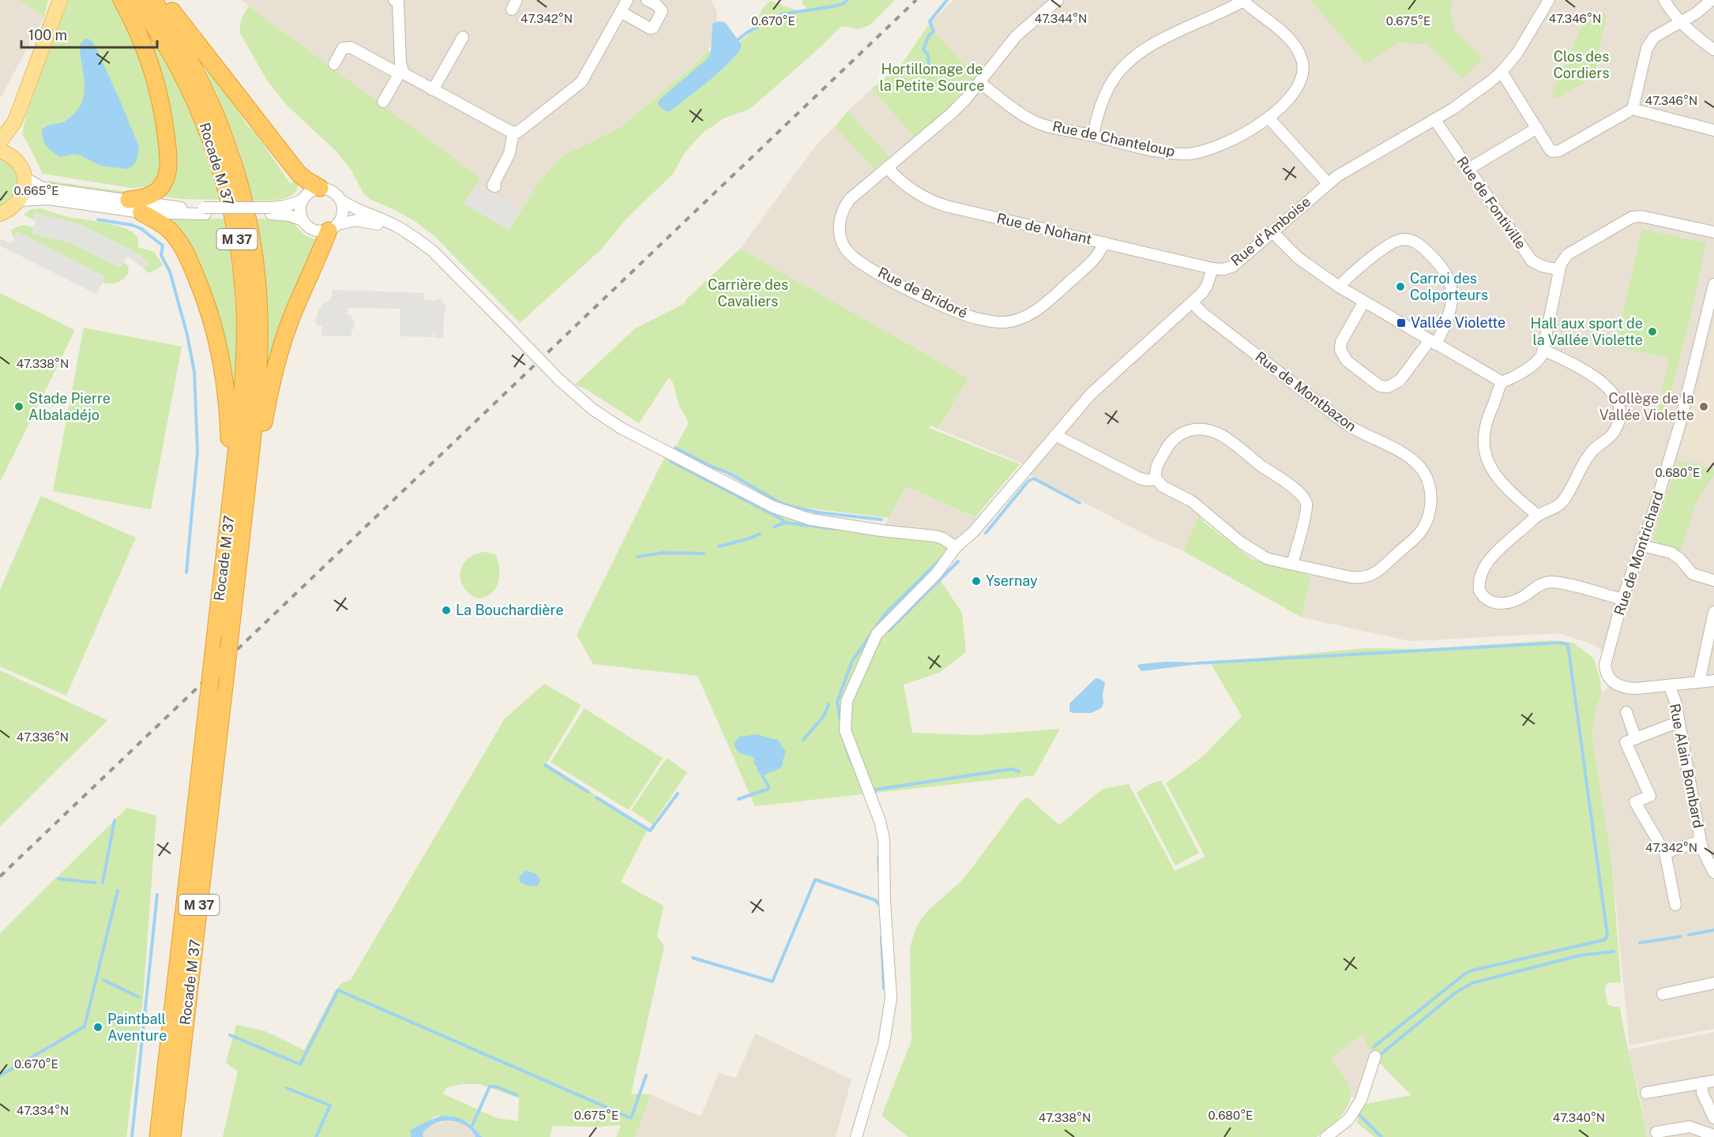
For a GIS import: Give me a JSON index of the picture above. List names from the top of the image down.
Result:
{
  "streets": {
    "highway": ["Rocade M 37", "M 37"],
    "street": [
      "Rue de Chanteloup",
      "Rue de Fontiville",
      "Rue de Nohant",
      "Rue d'Amboise",
      "Rue de Bridoré",
      "Rue de Montbazon",
      "Rue de Montrichard",
      "Rue Alain Bombard"
    ]
  },
  "crossings": [
    ["Rue de Chanteloup", "Rue de Bridoré"],
    ["Rue de Fontiville", "Rue d'Amboise"],
    ["Rue de Nohant", "Rue d'Amboise"],
    ["Rue de Nohant", "Rue de Bridoré"],
    ["Rue d'Amboise", "Rue de Montbazon"],
    ["Rue de Montrichard", "Rue Alain Bombard"]
  ],
  "parks": ["Clos des Cordiers", "Hortillonage de la Petite Source", "Carrière des Cavaliers"],
  "places": {
    "other": [
      "Carroi des Colporteurs",
      "Hall aux sport de la Vallée Violette",
      "Stade Pierre Albaladéjo",
      "Collège de la Vallée Violette",
      "Ysernay",
      "La Bouchardière",
      "Paintball Aventure"
    ],
    "transit": ["Vallée Violette"]
  },
  "scale_bar": "100 m",
  "coordinates": [
    "47.342°N",
    "47.344°N",
    "47.346°N",
    "0.670°E",
    "0.675°E",
    "0.665°E",
    "47.338°N",
    "0.680°E",
    "47.336°N",
    "47.334°N",
    "47.340°N"
  ]
}
